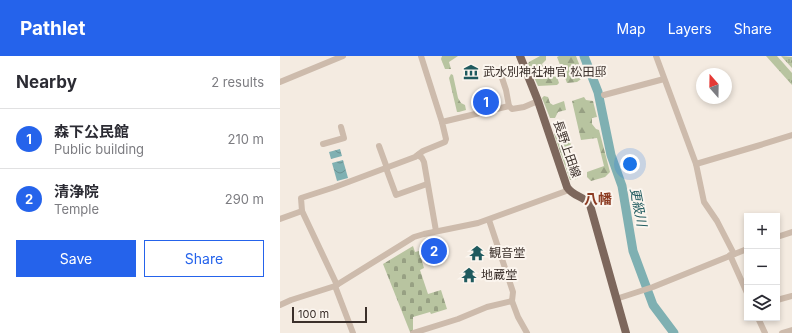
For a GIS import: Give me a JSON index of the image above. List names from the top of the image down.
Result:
{
  "streets": {
    "main road": ["長野上田線"]
  },
  "districts": ["八幡"],
  "water": ["更級川"],
  "places": {
    "museum": ["武水別神社神官 松田邸"],
    "temple": ["観音堂", "地蔵堂"]
  },
  "scale_bar": "100 m",
  "north": "top",
  "page": {
    "header": "Pathlet",
    "nav": ["Map", "Layers", "Share"],
    "heading": ["Nearby", "2 results"],
    "pins": ["1", "2"],
    "list": [
      {
        "mark": "1",
        "name": "森下公民館",
        "note": "Public building",
        "value": "210 m"
      },
      {
        "mark": "2",
        "name": "清浄院",
        "note": "Temple",
        "value": "290 m"
      }
    ],
    "map_buttons": ["+", "−"],
    "buttons": ["Save", "Share"],
    "scale": "100 m"
  }
}
